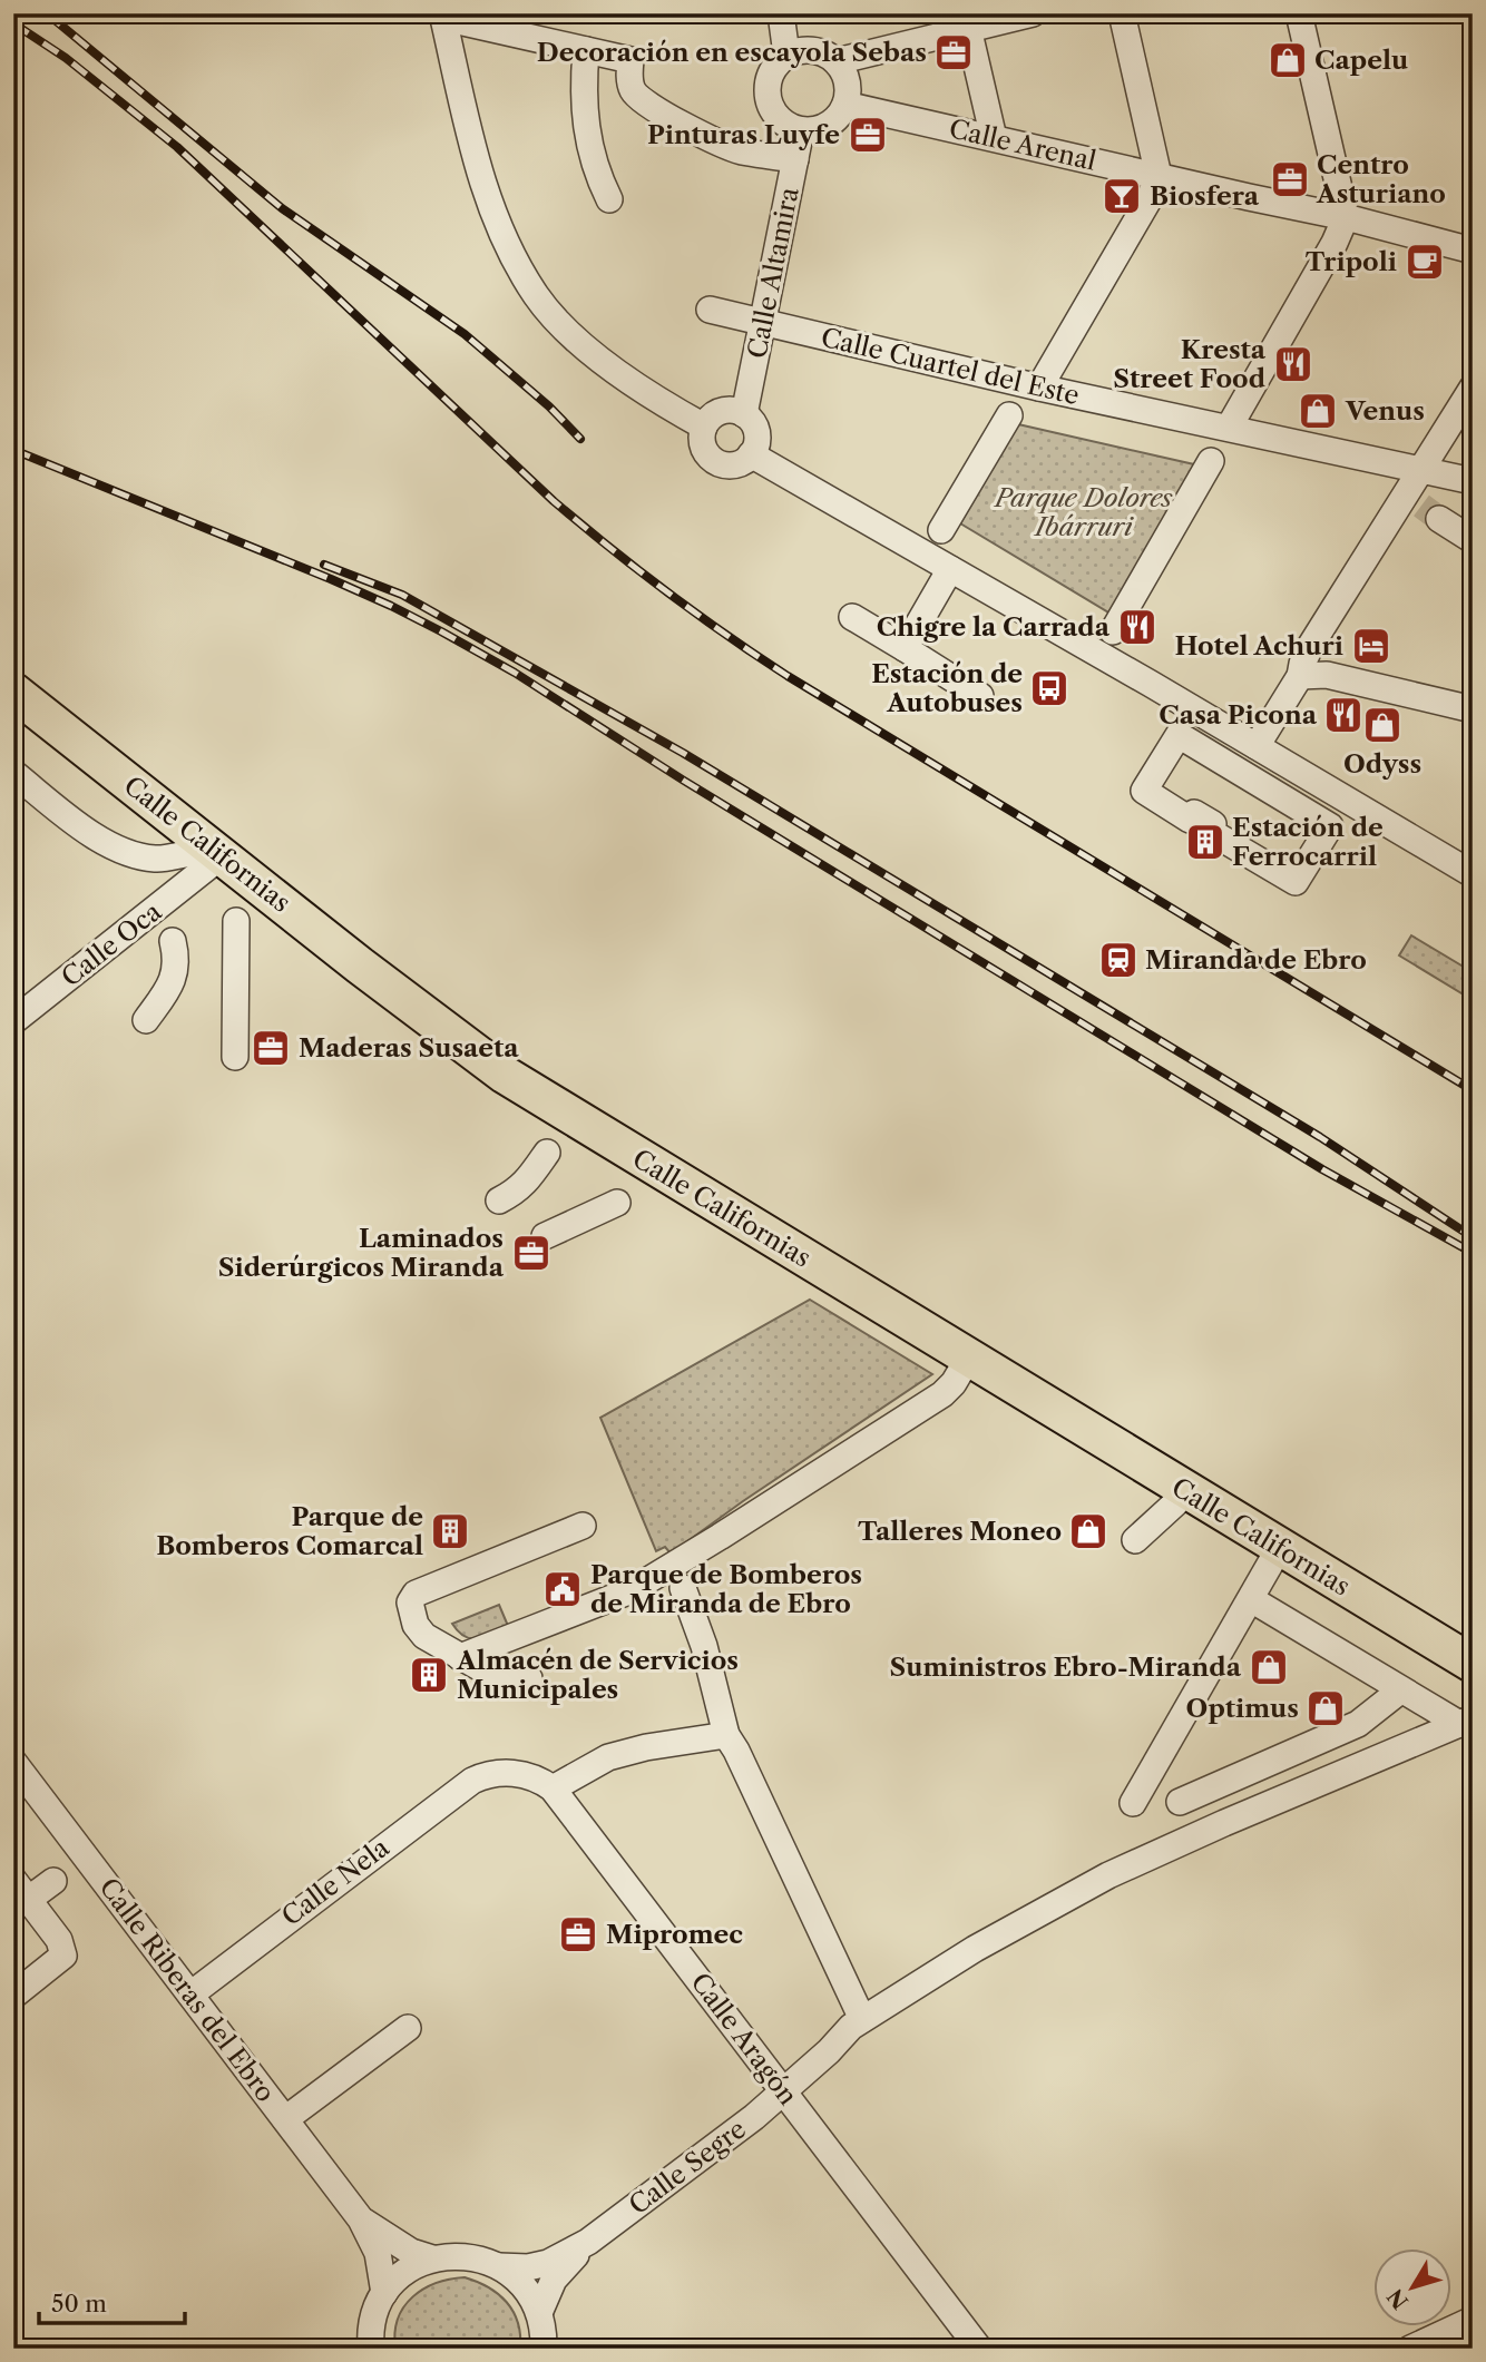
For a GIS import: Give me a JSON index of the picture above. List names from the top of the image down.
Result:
{
  "streets": {
    "highway": ["Calle Californias"],
    "street": [
      "Calle Arenal",
      "Calle Altamira",
      "Calle Cuartel del Este",
      "Calle Oca",
      "Calle Nela",
      "Calle Riberas del Ebro",
      "Calle Aragón",
      "Calle Segre"
    ]
  },
  "crossings": [
    ["Calle Arenal", "Calle Altamira"],
    ["Calle Altamira", "Calle Cuartel del Este"],
    ["Calle Californias", "Calle Oca"],
    ["Calle Nela", "Calle Riberas del Ebro"],
    ["Calle Nela", "Calle Aragón"],
    ["Calle Aragón", "Calle Segre"]
  ],
  "parks": ["Parque Dolores Ibárruri"],
  "places": {
    "office": [
      "Decoración en escayola Sebas",
      "Pinturas Luyfe",
      "Centro Asturiano",
      "Maderas Susaeta",
      "Laminados Siderúrgicos Miranda",
      "Mipromec"
    ],
    "shop": [
      "Capelu",
      "Venus",
      "Odyss",
      "Talleres Moneo",
      "Suministros Ebro-Miranda",
      "Optimus"
    ],
    "bar": ["Biosfera"],
    "cafe": ["Tripoli"],
    "restaurant": ["Kresta Street Food", "Chigre la Carrada", "Casa Picona"],
    "hotel": ["Hotel Achuri"],
    "bus stop": ["Estación de Autobuses"],
    "building": ["Estación de Ferrocarril", "Parque de Bomberos Comarcal", "Almacén de Servicios Municipales"],
    "station": ["Miranda de Ebro"],
    "public building": ["Parque de Bomberos de Miranda de Ebro"]
  },
  "scale_bar": "50 m",
  "north": "bottom left"
}
